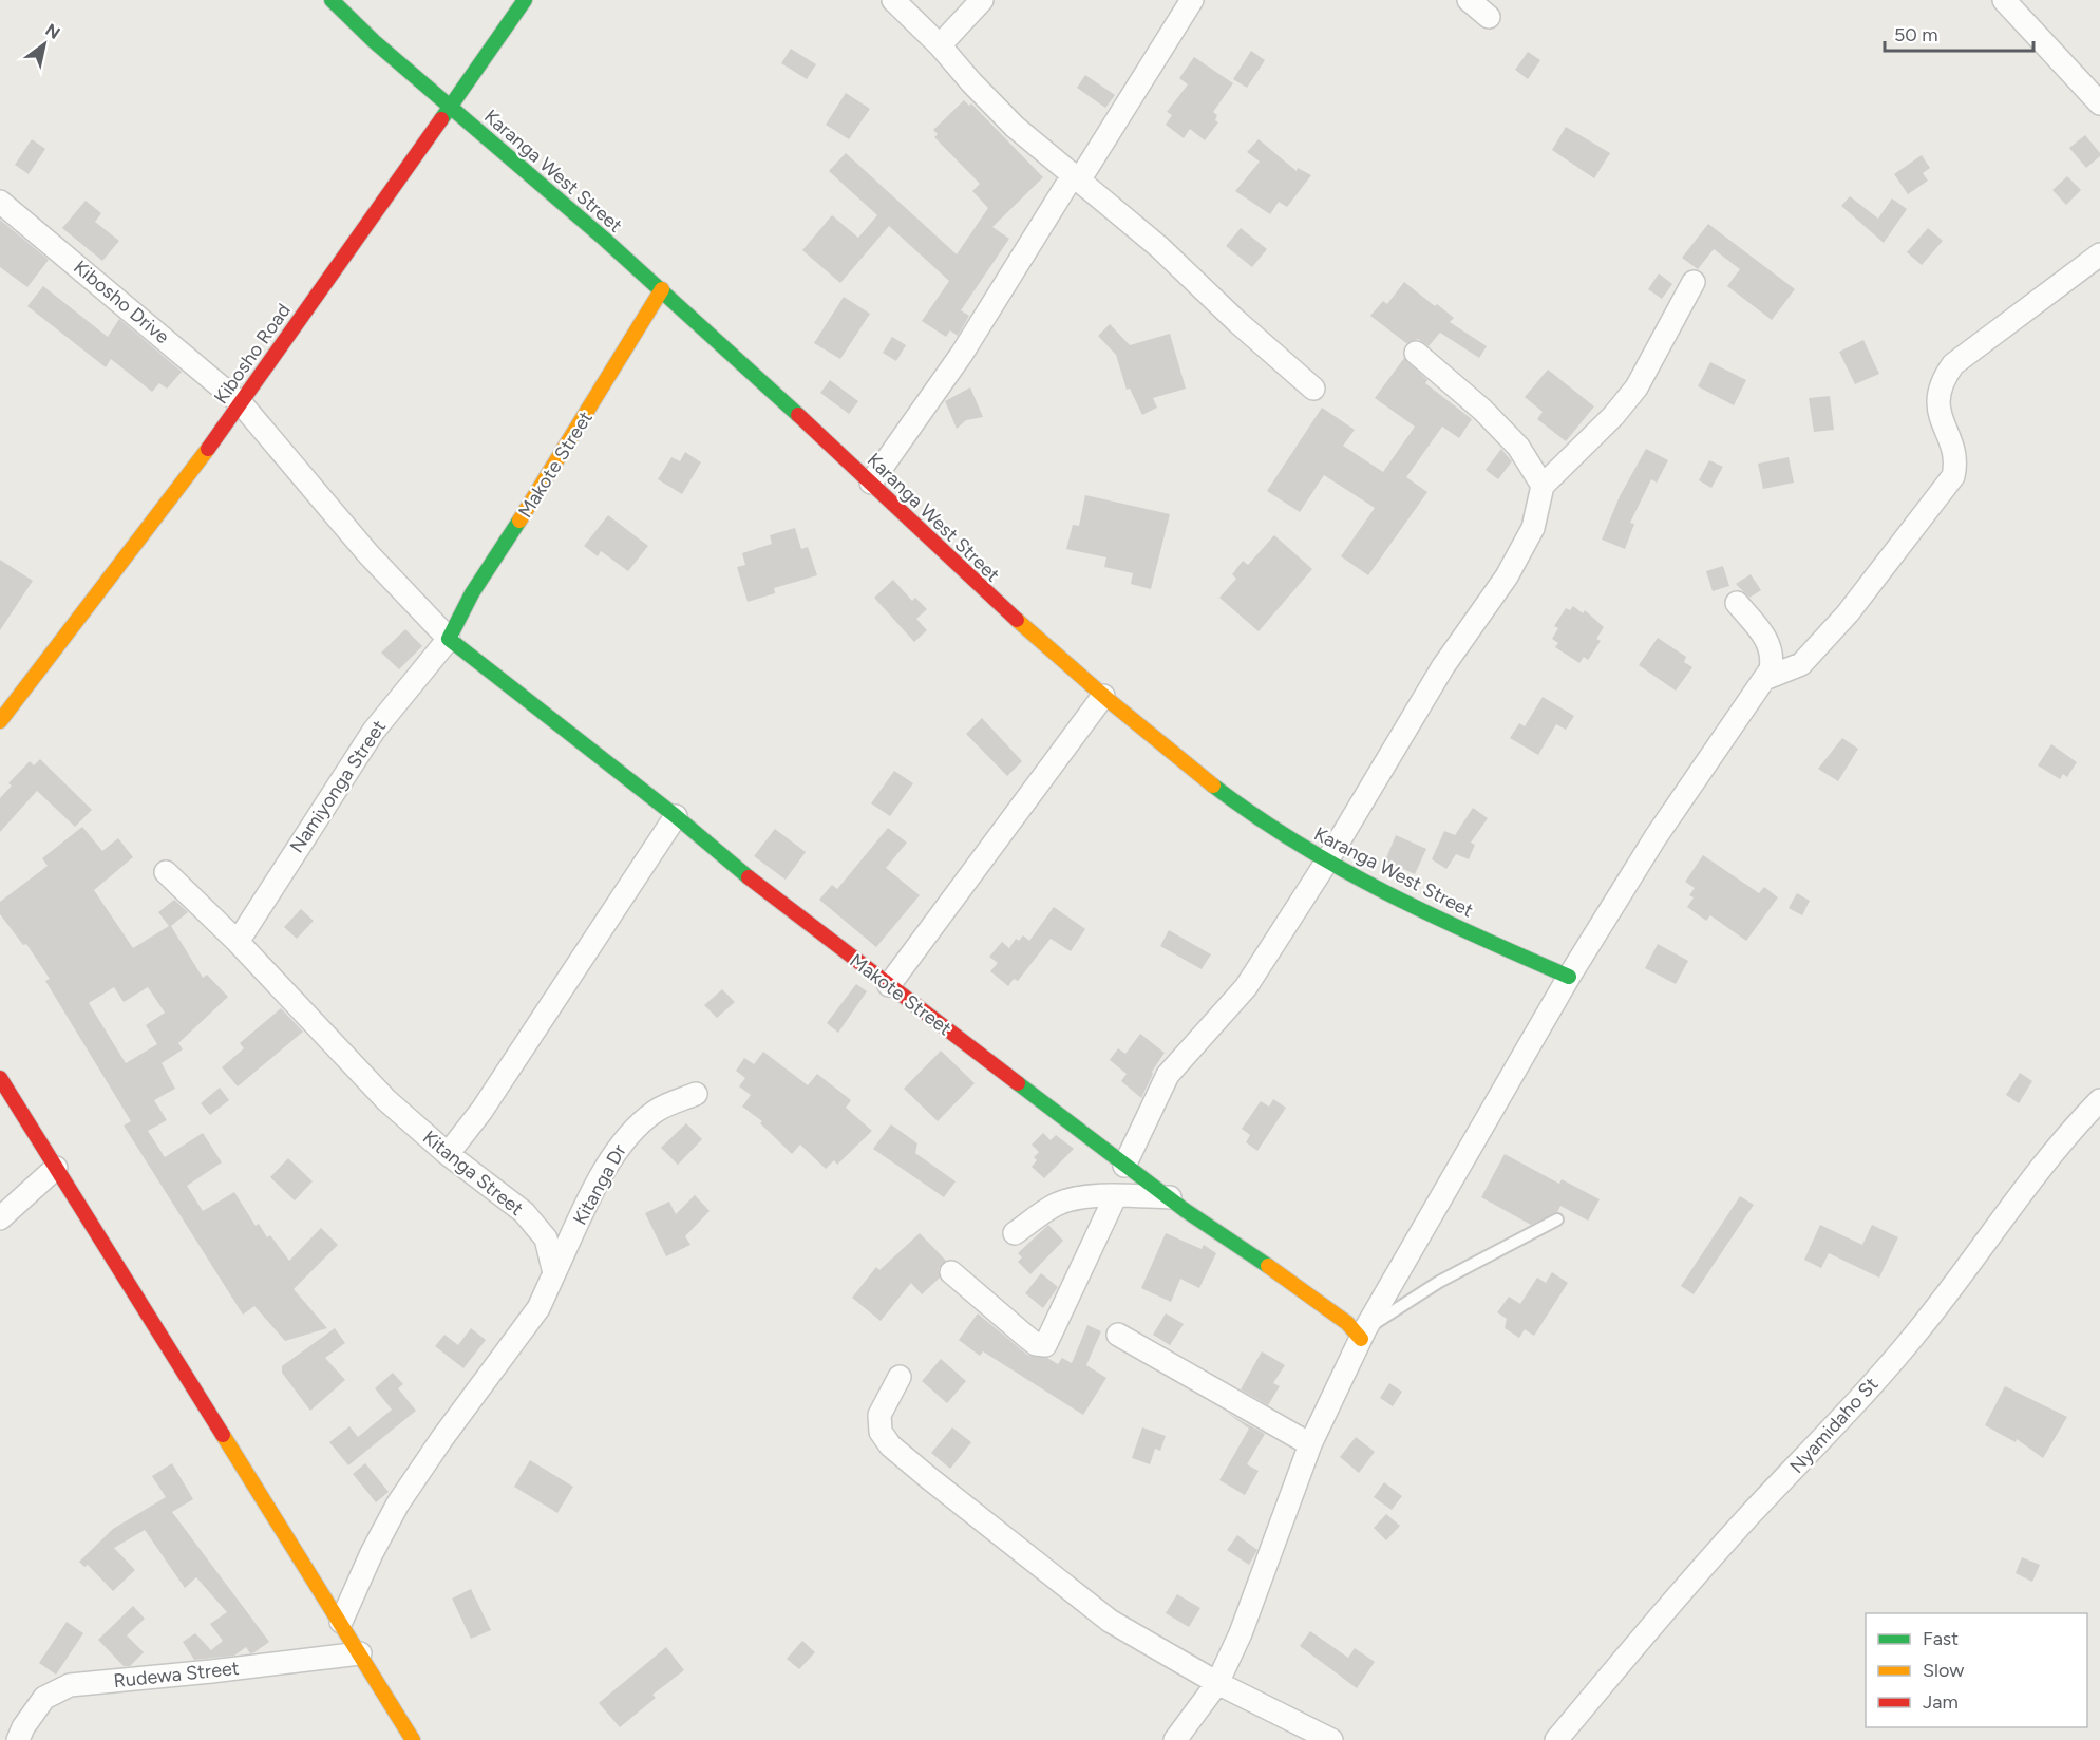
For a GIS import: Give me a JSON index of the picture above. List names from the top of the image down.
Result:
{
  "streets": {
    "main road": ["Karanga West Street", "Kibosho Road", "Makote Street"],
    "street": [
      "Kibosho Drive",
      "Namiyonga Street",
      "Kitanga Street",
      "Kitanga Dr",
      "Nyamidaho St",
      "Rudewa Street"
    ]
  },
  "crossings": [
    ["Karanga West Street", "Kibosho Road"],
    ["Karanga West Street", "Makote Street"],
    ["Kibosho Drive", "Kibosho Road"],
    ["Kibosho Drive", "Makote Street"],
    ["Kibosho Road", "Makote Street"],
    ["Makote Street", "Namiyonga Street"],
    ["Namiyonga Street", "Kitanga Street"],
    ["Kitanga Street", "Kitanga Dr"]
  ],
  "legend": ["Fast", "Slow", "Jam"],
  "scale_bar": "50 m",
  "north": "top right"
}
